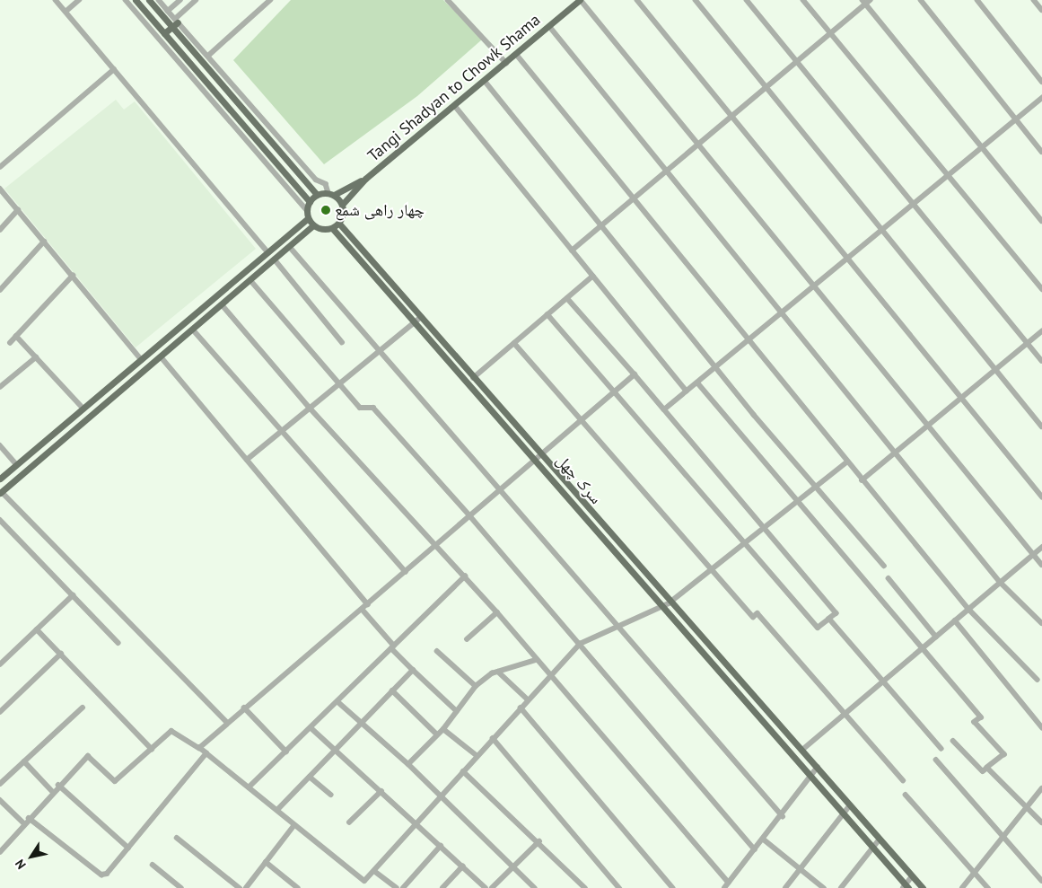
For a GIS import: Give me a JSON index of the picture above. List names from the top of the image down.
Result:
{
  "streets": {
    "main road": ["Tangi Shadyan to Chowk Shama", "سرک چهل"]
  },
  "places": ["چهار راهی شمع"],
  "north": "bottom left"
}
